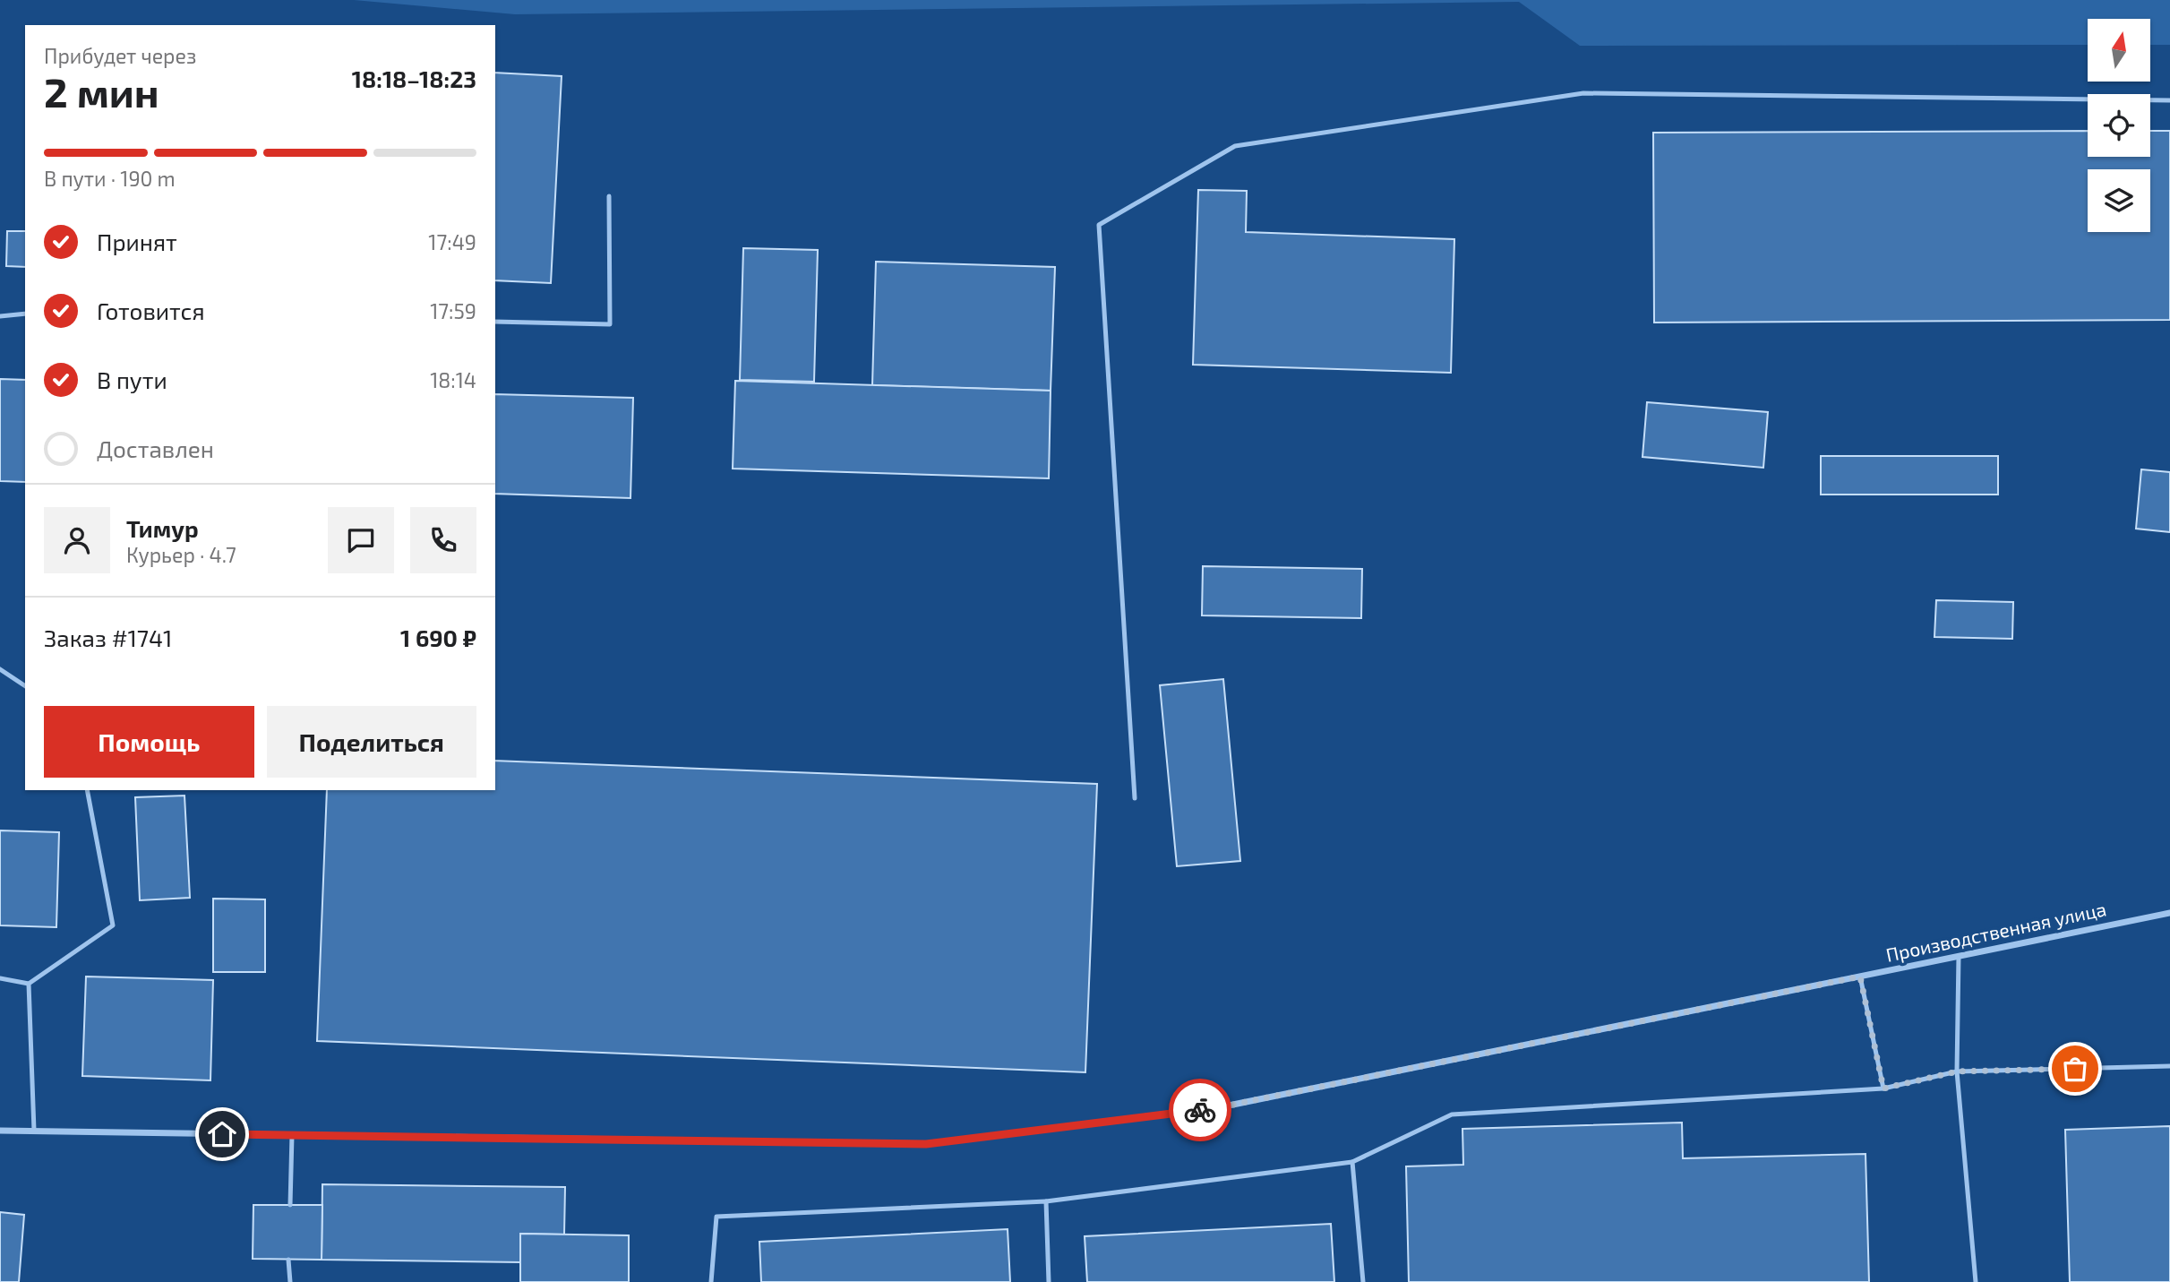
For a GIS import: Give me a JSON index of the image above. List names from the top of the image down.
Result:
{
  "streets": {
    "street": ["Производственная улица"]
  },
  "north": "top",
  "page": {
    "heading": ["2 мин", "Прибудет через", "18:18–18:23"],
    "panel": [
      "Тимур",
      "Курьер · 4.7",
      "Заказ #1741",
      "1 690 ₽"
    ],
    "bar": "В пути · 190 m",
    "list": [
      ["Принят", "17:49"],
      ["Готовится", "17:59"],
      ["В пути", "18:14"],
      "Доставлен"
    ],
    "buttons": ["Помощь", "Поделиться"]
  }
}
